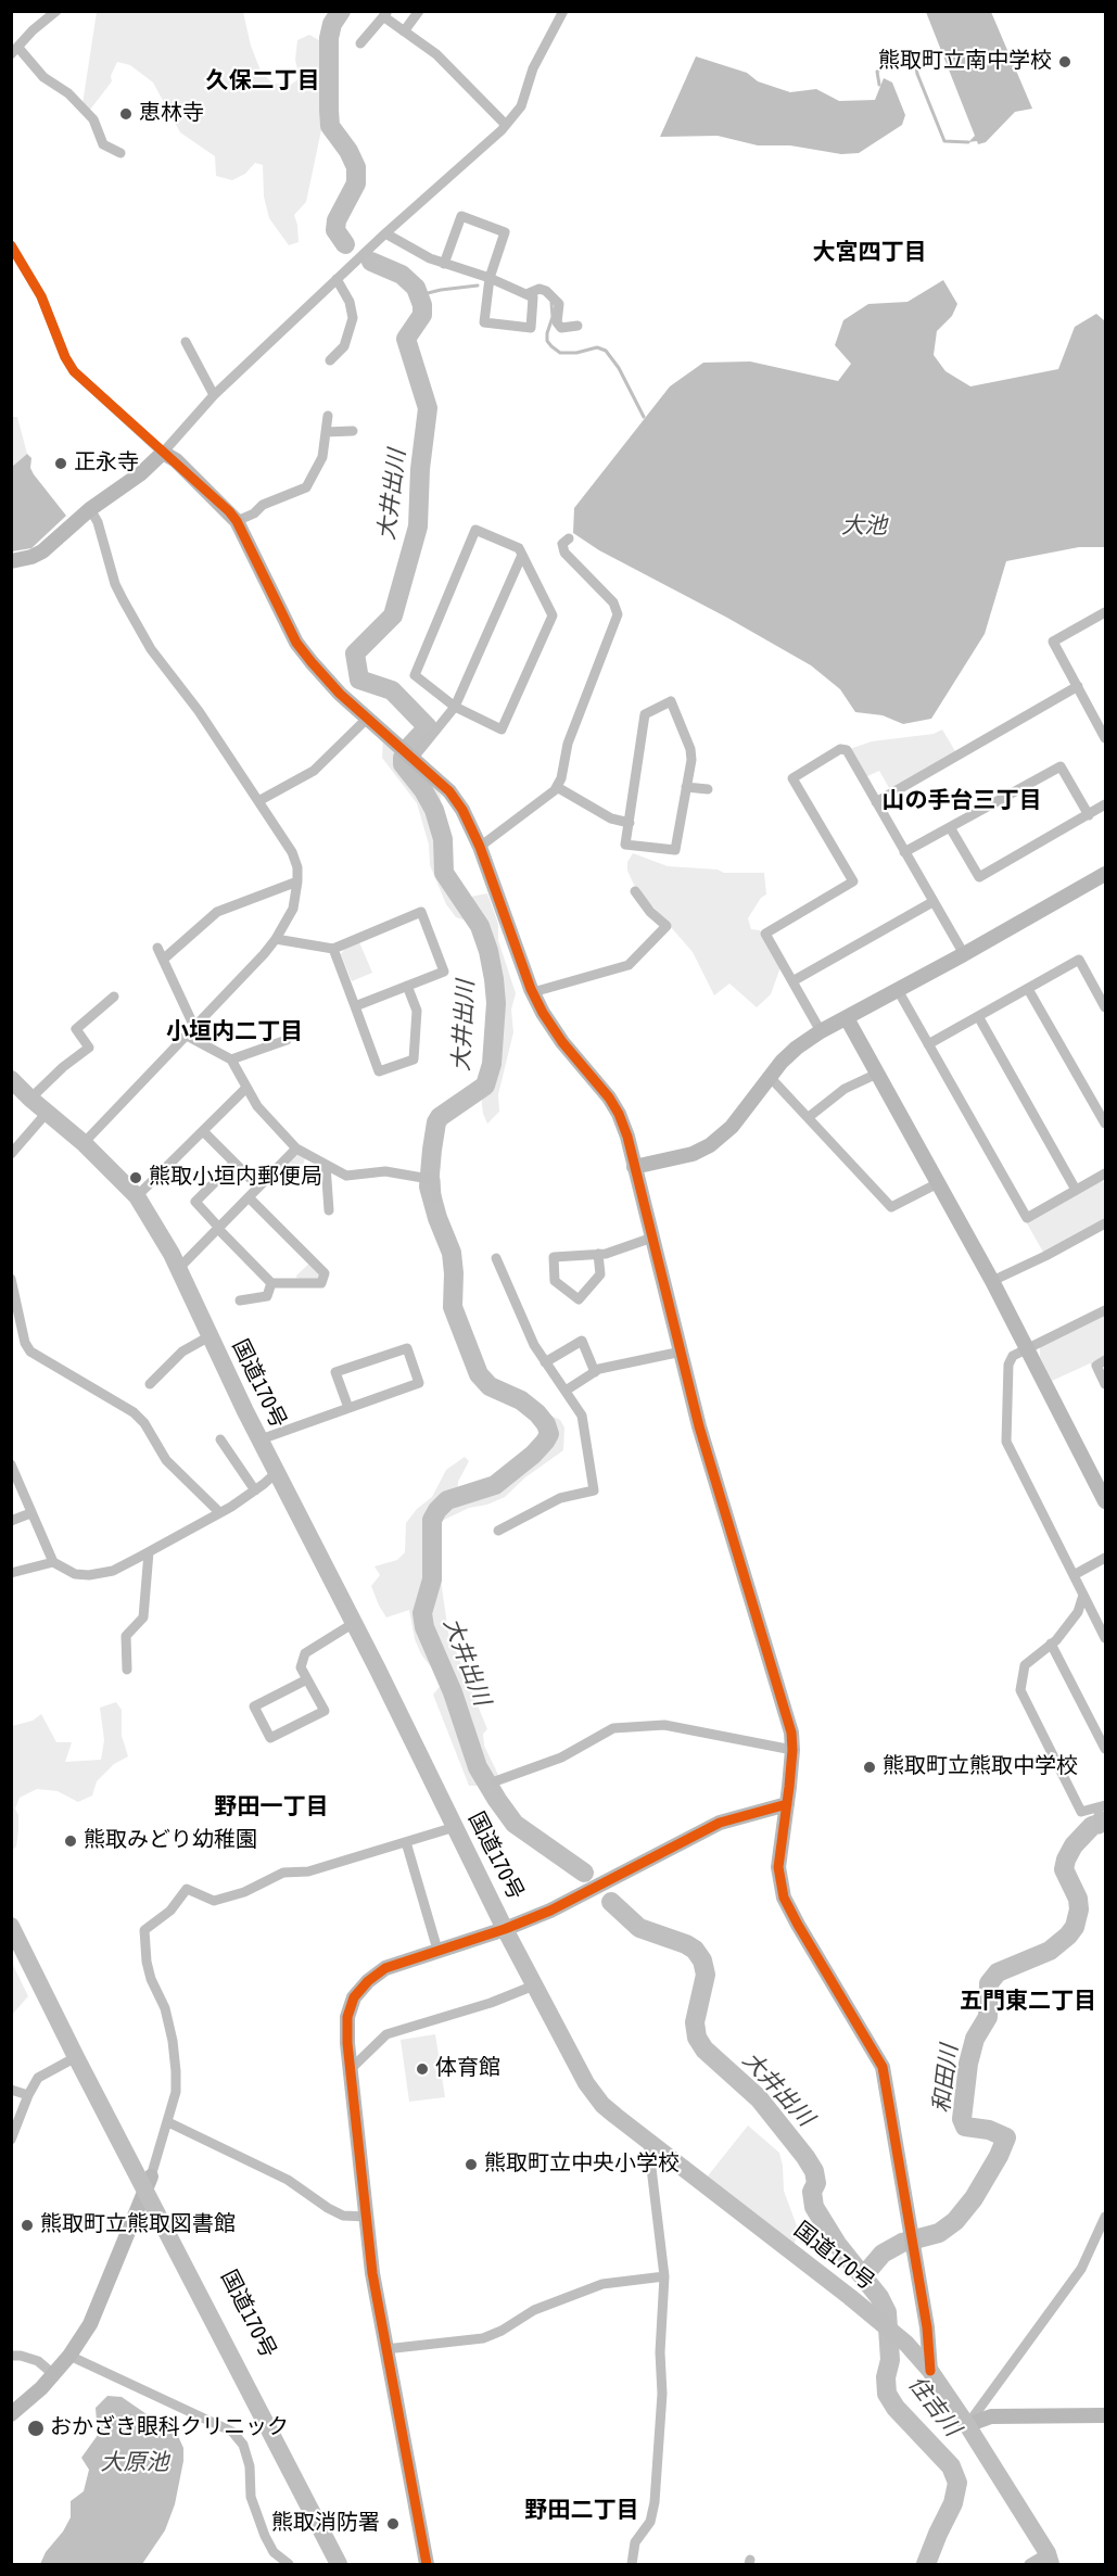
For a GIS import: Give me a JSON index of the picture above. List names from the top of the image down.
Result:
{
  "streets": {
    "highway": ["国道170号"]
  },
  "districts": [
    "久保二丁目",
    "大宮四丁目",
    "山の手台三丁目",
    "小垣内二丁目",
    "野田一丁目",
    "五門東二丁目",
    "野田二丁目"
  ],
  "water": [
    "大井出川",
    "大池",
    "和田川",
    "住吉川",
    "大原池"
  ],
  "places": [
    "熊取町立南中学校",
    "恵林寺",
    "正永寺",
    "熊取小垣内郵便局",
    "熊取町立熊取中学校",
    "熊取みどり幼稚園",
    "体育館",
    "熊取町立中央小学校",
    "熊取町立熊取図書館",
    "おかざき眼科クリニック",
    "熊取消防署"
  ]
}
